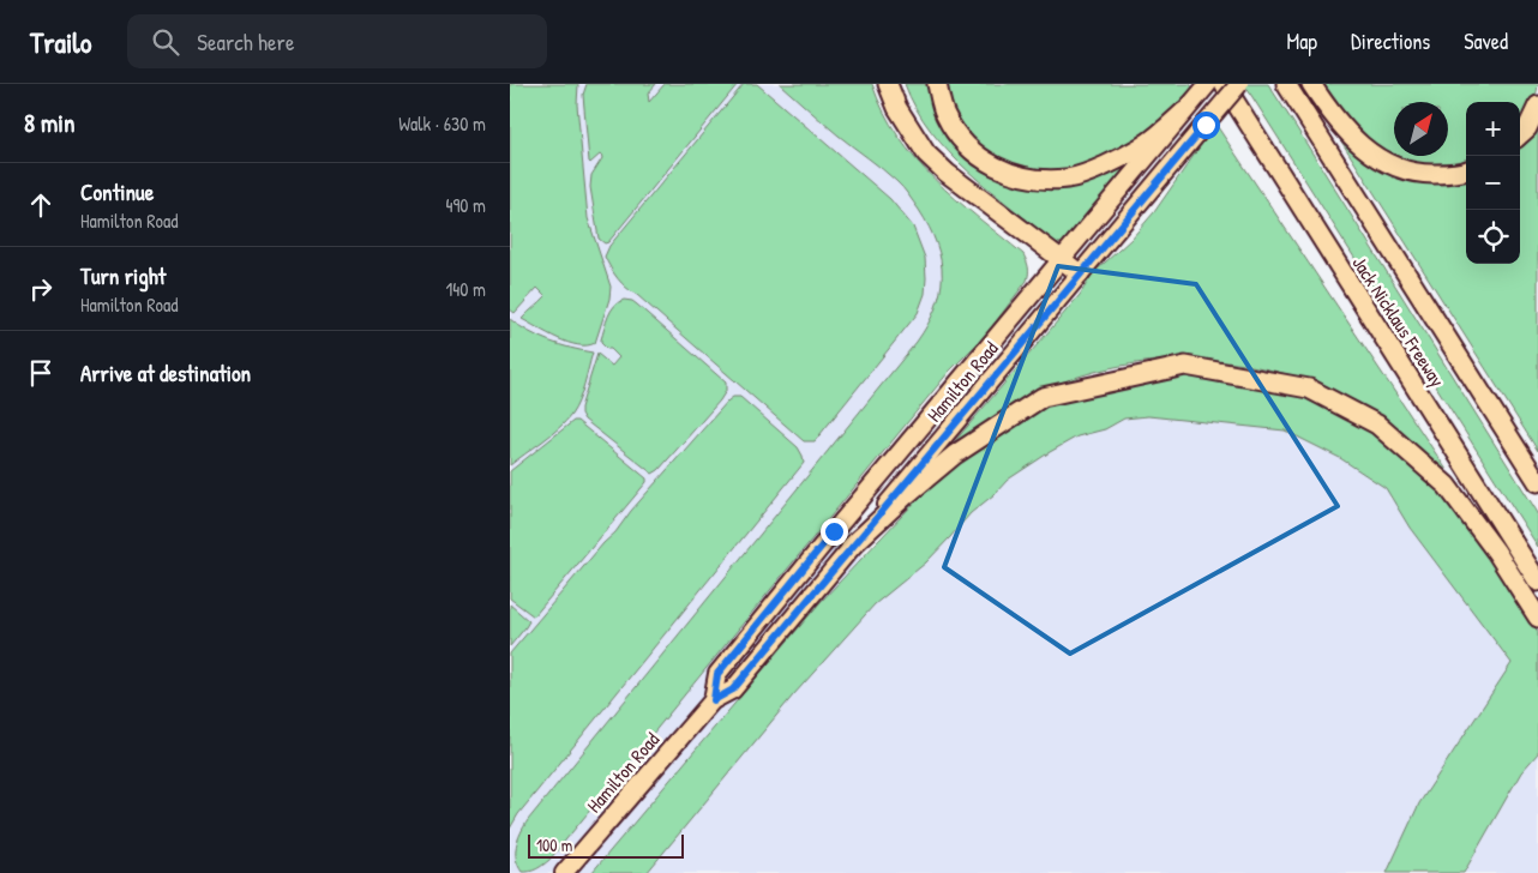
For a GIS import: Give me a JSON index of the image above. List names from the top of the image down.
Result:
{
  "streets": {
    "highway": ["Jack Nicklaus Freeway"],
    "main road": ["Hamilton Road"]
  },
  "scale_bar": "100 m",
  "north": "top right",
  "page": {
    "header": "Trailo",
    "search": "Search here",
    "nav": ["Map", "Directions", "Saved"],
    "heading": ["8 min", "Walk · 630 m"],
    "map_buttons": ["+", "−"],
    "list": [
      ["Continue", "Hamilton Road", "490 m"],
      ["Turn right", "Hamilton Road", "140 m"],
      "Arrive at destination"
    ],
    "scale": "100 m"
  }
}
